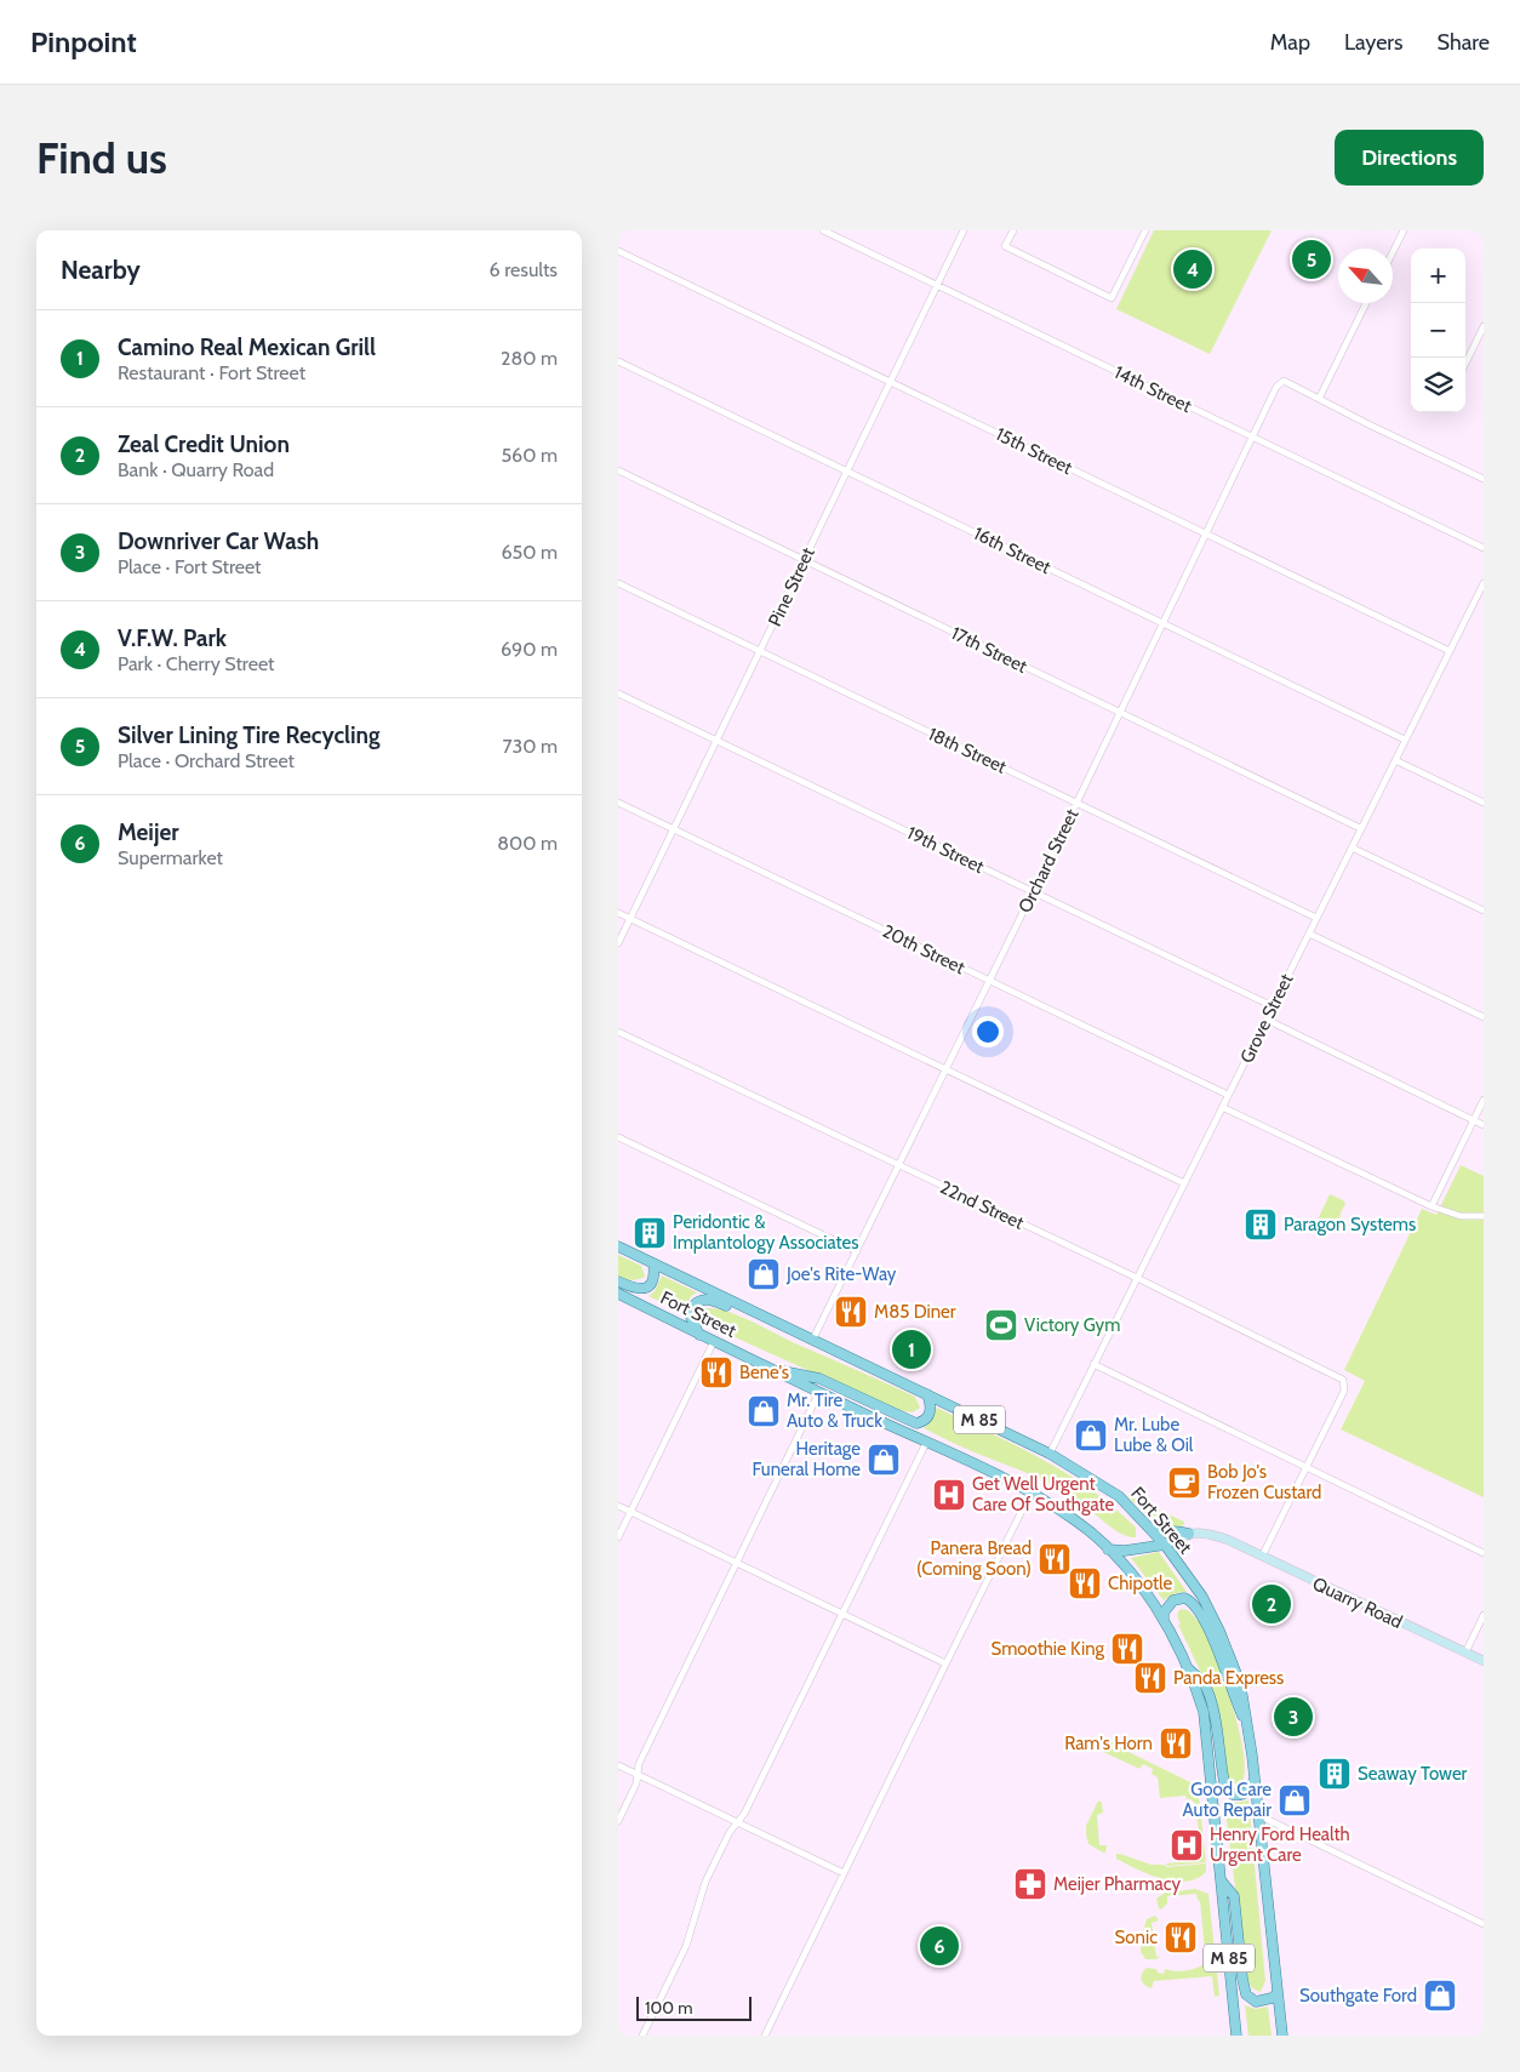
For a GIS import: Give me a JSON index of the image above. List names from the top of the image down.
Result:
{
  "streets": {
    "main road": ["Fort Street", "M 85"],
    "street": [
      "14th Street",
      "15th Street",
      "16th Street",
      "Pine Street",
      "17th Street",
      "18th Street",
      "19th Street",
      "Orchard Street",
      "20th Street",
      "Grove Street",
      "22nd Street",
      "Quarry Road"
    ]
  },
  "crossings": [
    ["14th Street", "Pine Street"],
    ["14th Street", "Orchard Street"],
    ["15th Street", "Pine Street"],
    ["15th Street", "Orchard Street"],
    ["15th Street", "Grove Street"],
    ["16th Street", "Pine Street"],
    ["16th Street", "Orchard Street"],
    ["16th Street", "Grove Street"],
    ["Pine Street", "17th Street"],
    ["Pine Street", "18th Street"],
    ["Pine Street", "19th Street"],
    ["Pine Street", "20th Street"],
    ["17th Street", "Orchard Street"],
    ["17th Street", "Grove Street"],
    ["18th Street", "Orchard Street"],
    ["18th Street", "Grove Street"],
    ["19th Street", "Orchard Street"],
    ["19th Street", "Grove Street"],
    ["Orchard Street", "20th Street"],
    ["Orchard Street", "22nd Street"],
    ["Orchard Street", "Fort Street"],
    ["20th Street", "Grove Street"],
    ["Grove Street", "22nd Street"],
    ["Grove Street", "Fort Street"]
  ],
  "places": {
    "building": ["Paragon Systems", "Peridontic & Implantology Associates", "Seaway Tower"],
    "shop": [
      "Joe's Rite-Way",
      "Mr. Tire Auto & Truck",
      "Mr. Lube Lube & Oil",
      "Heritage Funeral Home",
      "Good Care Auto Repair",
      "Southgate Ford"
    ],
    "restaurant": [
      "M85 Diner",
      "Bene's",
      "Panera Bread (Coming Soon)",
      "Chipotle",
      "Smoothie King",
      "Panda Express",
      "Ram's Horn",
      "Sonic"
    ],
    "sports": ["Victory Gym"],
    "cafe": ["Bob Jo's Frozen Custard"],
    "hospital": ["Get Well Urgent Care Of Southgate", "Henry Ford Health Urgent Care"],
    "pharmacy": ["Meijer Pharmacy"]
  },
  "scale_bar": "100 m",
  "north": "top left",
  "page": {
    "header": "Pinpoint",
    "nav": ["Map", "Layers", "Share"],
    "buttons": "Directions",
    "title": "Find us",
    "heading": ["Nearby", "6 results"],
    "pins": [
      "5",
      "4",
      "1",
      "2",
      "3",
      "6"
    ],
    "map_buttons": ["+", "−"],
    "list": [
      {
        "mark": "1",
        "name": "Camino Real Mexican Grill",
        "note": "Restaurant · Fort Street",
        "value": "280 m"
      },
      {
        "mark": "2",
        "name": "Zeal Credit Union",
        "note": "Bank · Quarry Road",
        "value": "560 m"
      },
      {
        "mark": "3",
        "name": "Downriver Car Wash",
        "note": "Place · Fort Street",
        "value": "650 m"
      },
      {
        "mark": "4",
        "name": "V.F.W. Park",
        "note": "Park · Cherry Street",
        "value": "690 m"
      },
      {
        "mark": "5",
        "name": "Silver Lining Tire Recycling",
        "note": "Place · Orchard Street",
        "value": "730 m"
      },
      {
        "mark": "6",
        "name": "Meijer",
        "note": "Supermarket",
        "value": "800 m"
      }
    ],
    "scale": "100 m"
  }
}
